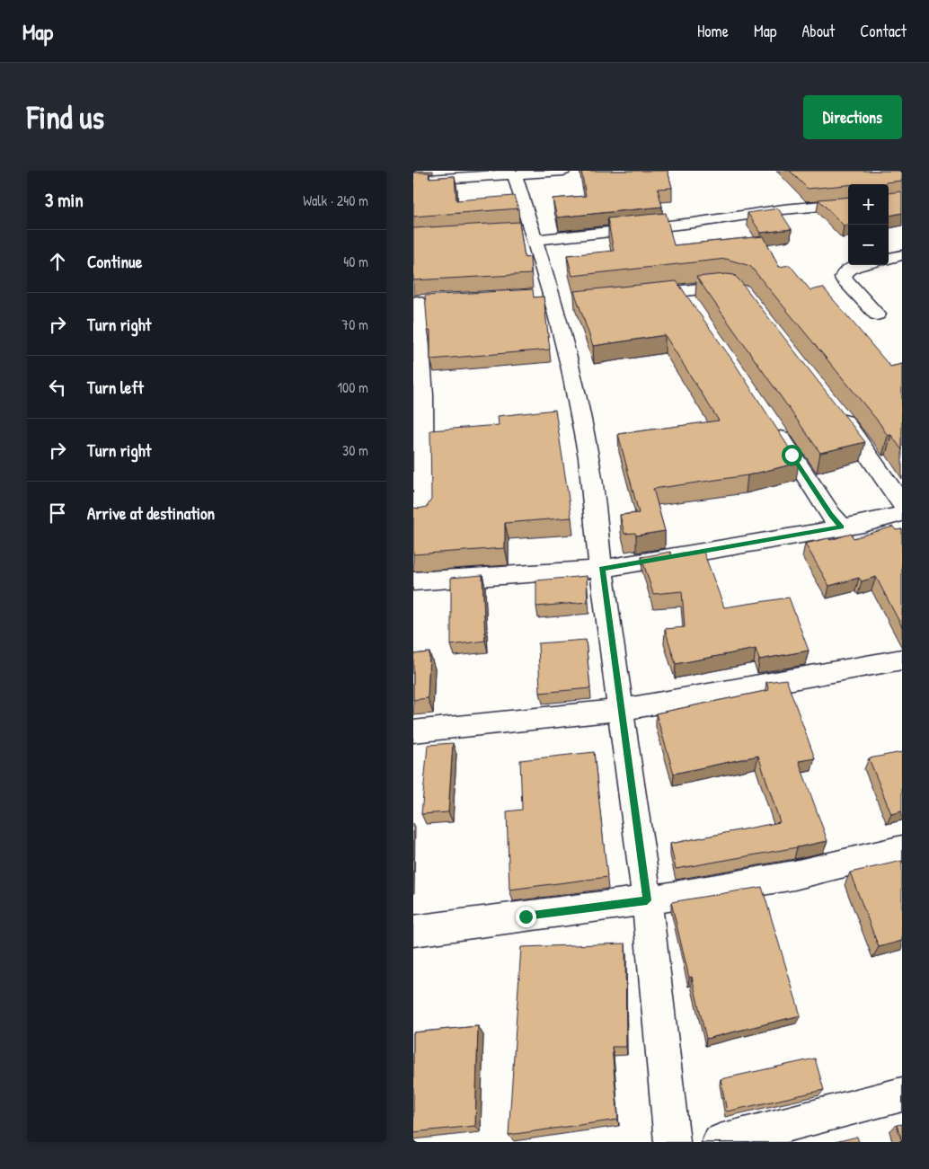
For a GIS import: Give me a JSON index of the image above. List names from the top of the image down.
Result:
{
  "page": {
    "header": "Map",
    "nav": [
      "Home",
      "Map",
      "About",
      "Contact"
    ],
    "buttons": "Directions",
    "title": "Find us",
    "heading": ["3 min", "Walk · 240 m"],
    "map_buttons": ["+", "−"],
    "list": [
      ["Continue", "40 m"],
      ["Turn right", "70 m"],
      ["Turn left", "100 m"],
      ["Turn right", "30 m"],
      "Arrive at destination"
    ]
  }
}
